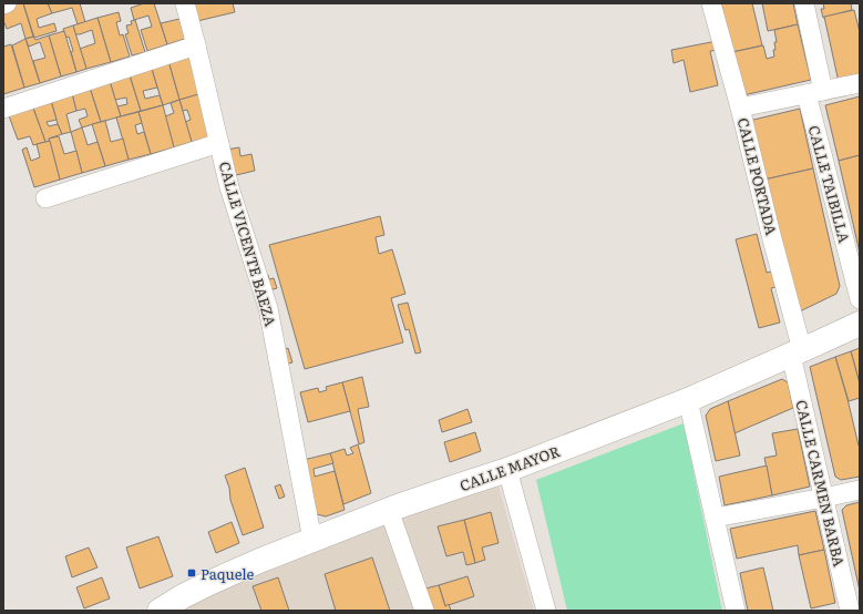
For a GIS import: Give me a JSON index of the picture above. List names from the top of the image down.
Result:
{
  "streets": {
    "main road": ["CALLE MAYOR"],
    "street": [
      "CALLE PORTADA",
      "CALLE TAIBILLA",
      "CALLE VICENTE BAEZA",
      "CALLE CARMEN BARBA"
    ]
  },
  "crossings": [
    ["CALLE PORTADA", "CALLE MAYOR"],
    ["CALLE PORTADA", "CALLE CARMEN BARBA"],
    ["CALLE VICENTE BAEZA", "CALLE MAYOR"],
    ["CALLE MAYOR", "CALLE CARMEN BARBA"]
  ],
  "places": {
    "transit": ["Paquele"]
  }
}
